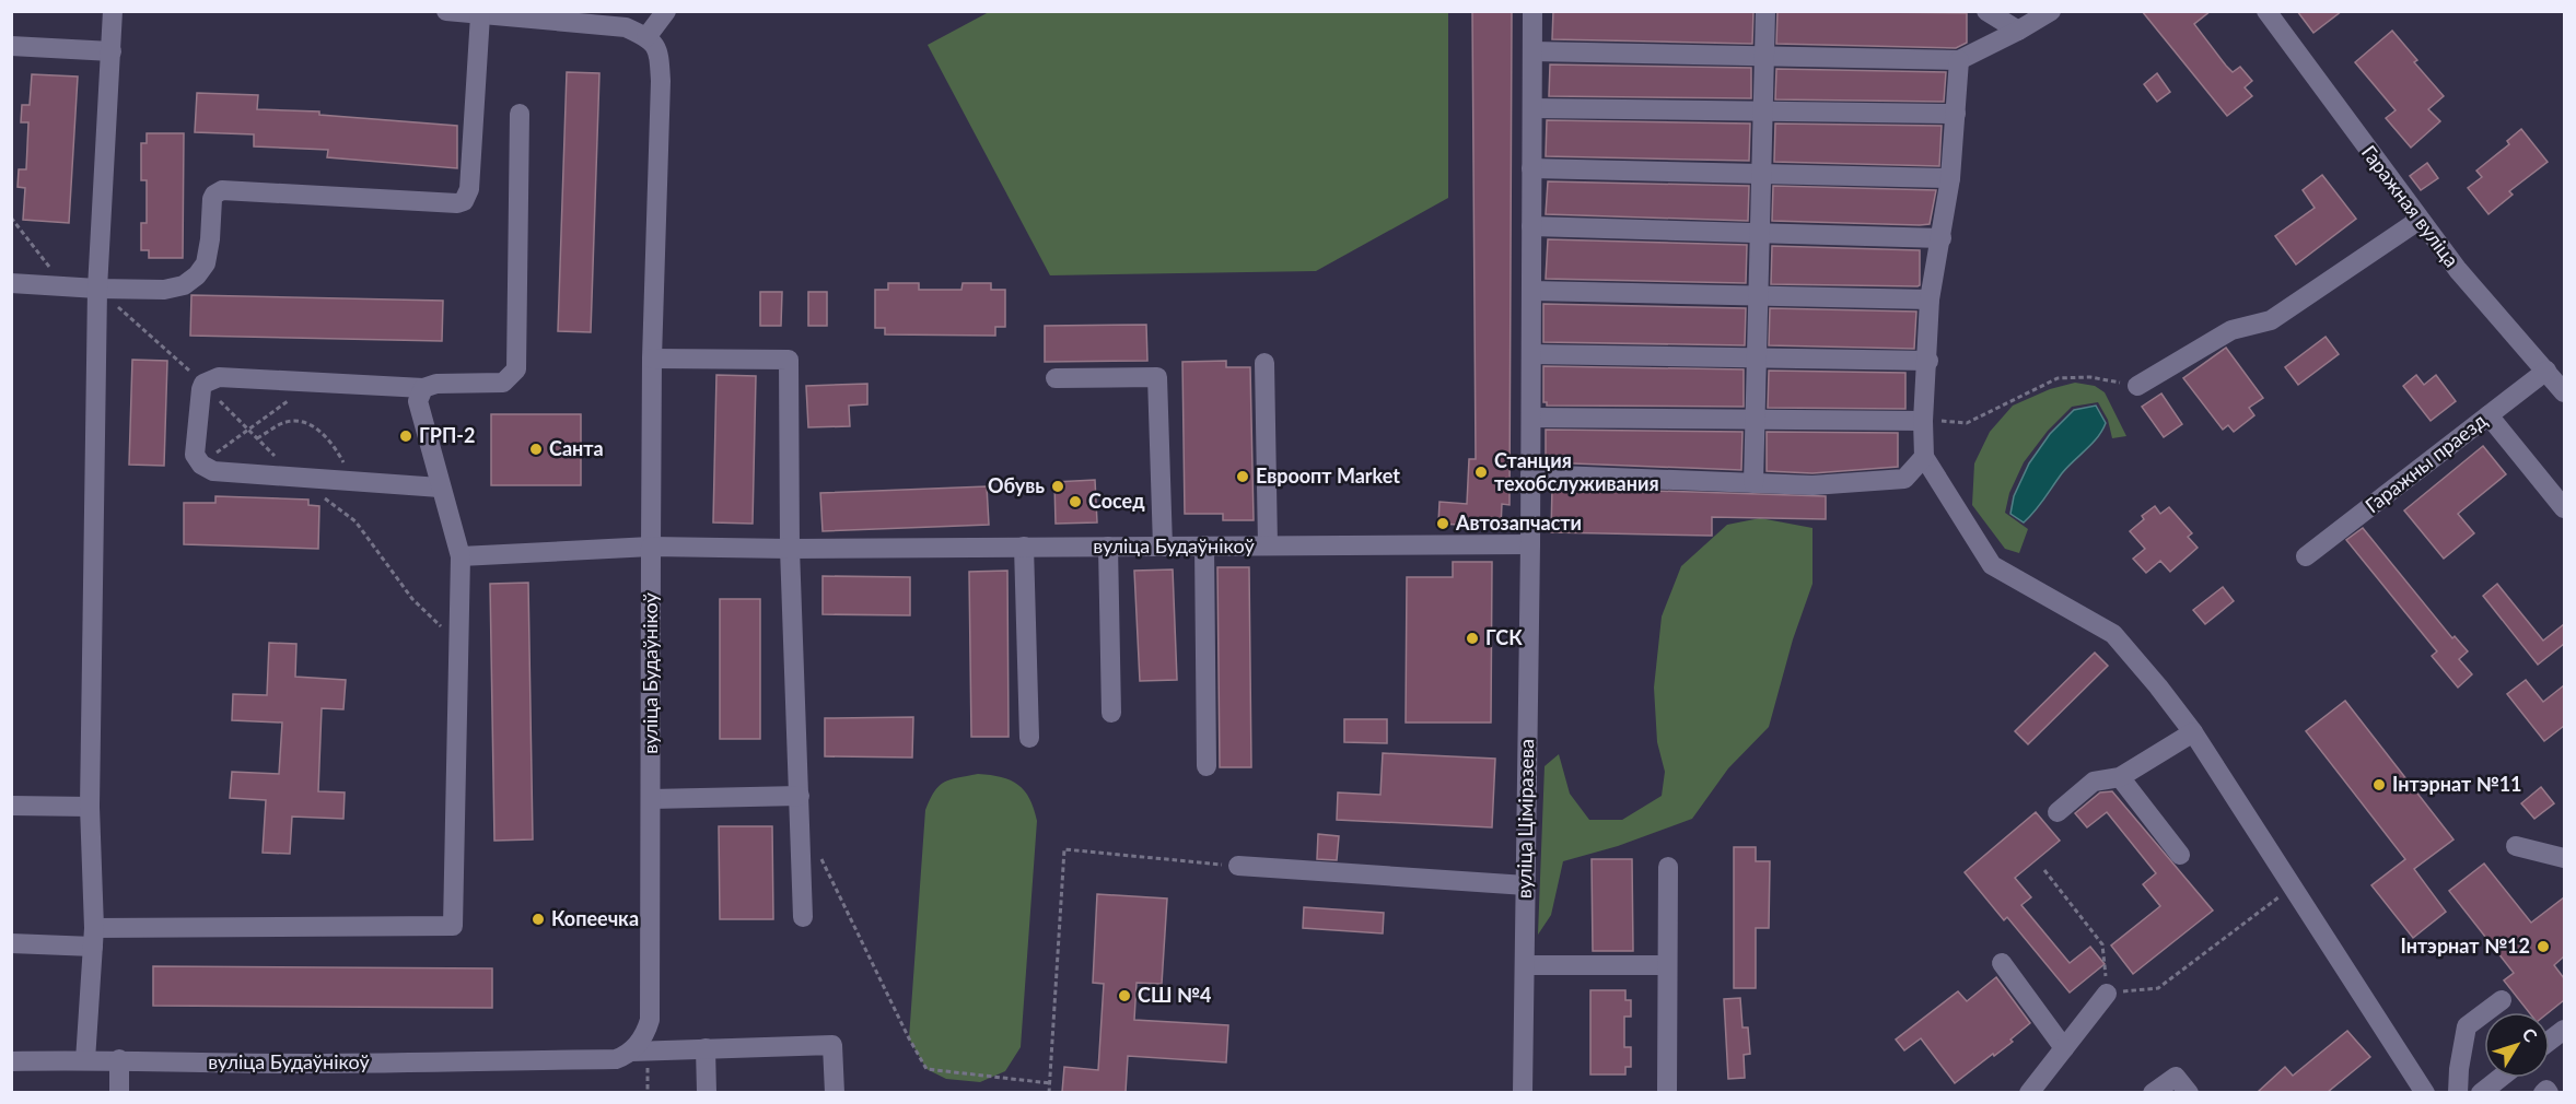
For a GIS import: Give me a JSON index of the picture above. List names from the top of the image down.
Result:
{
  "streets": {
    "street": [
      "Гаражная вуліца",
      "Гаражны праезд",
      "вуліца Будаўнікоў",
      "вуліца Ціміразева"
    ]
  },
  "crossings": [
    ["Гаражная вуліца", "Гаражны праезд"],
    ["вуліца Будаўнікоў", "вуліца Ціміразева"]
  ],
  "places": [
    "ГРП-2",
    "Санта",
    "Станция техобслуживания",
    "Евроопт Market",
    "Обувь",
    "Сосед",
    "Автозапчасти",
    "ГСК",
    "Інтэрнат №11",
    "Копеечка",
    "Інтэрнат №12",
    "СШ №4"
  ],
  "north": "top right"
}
